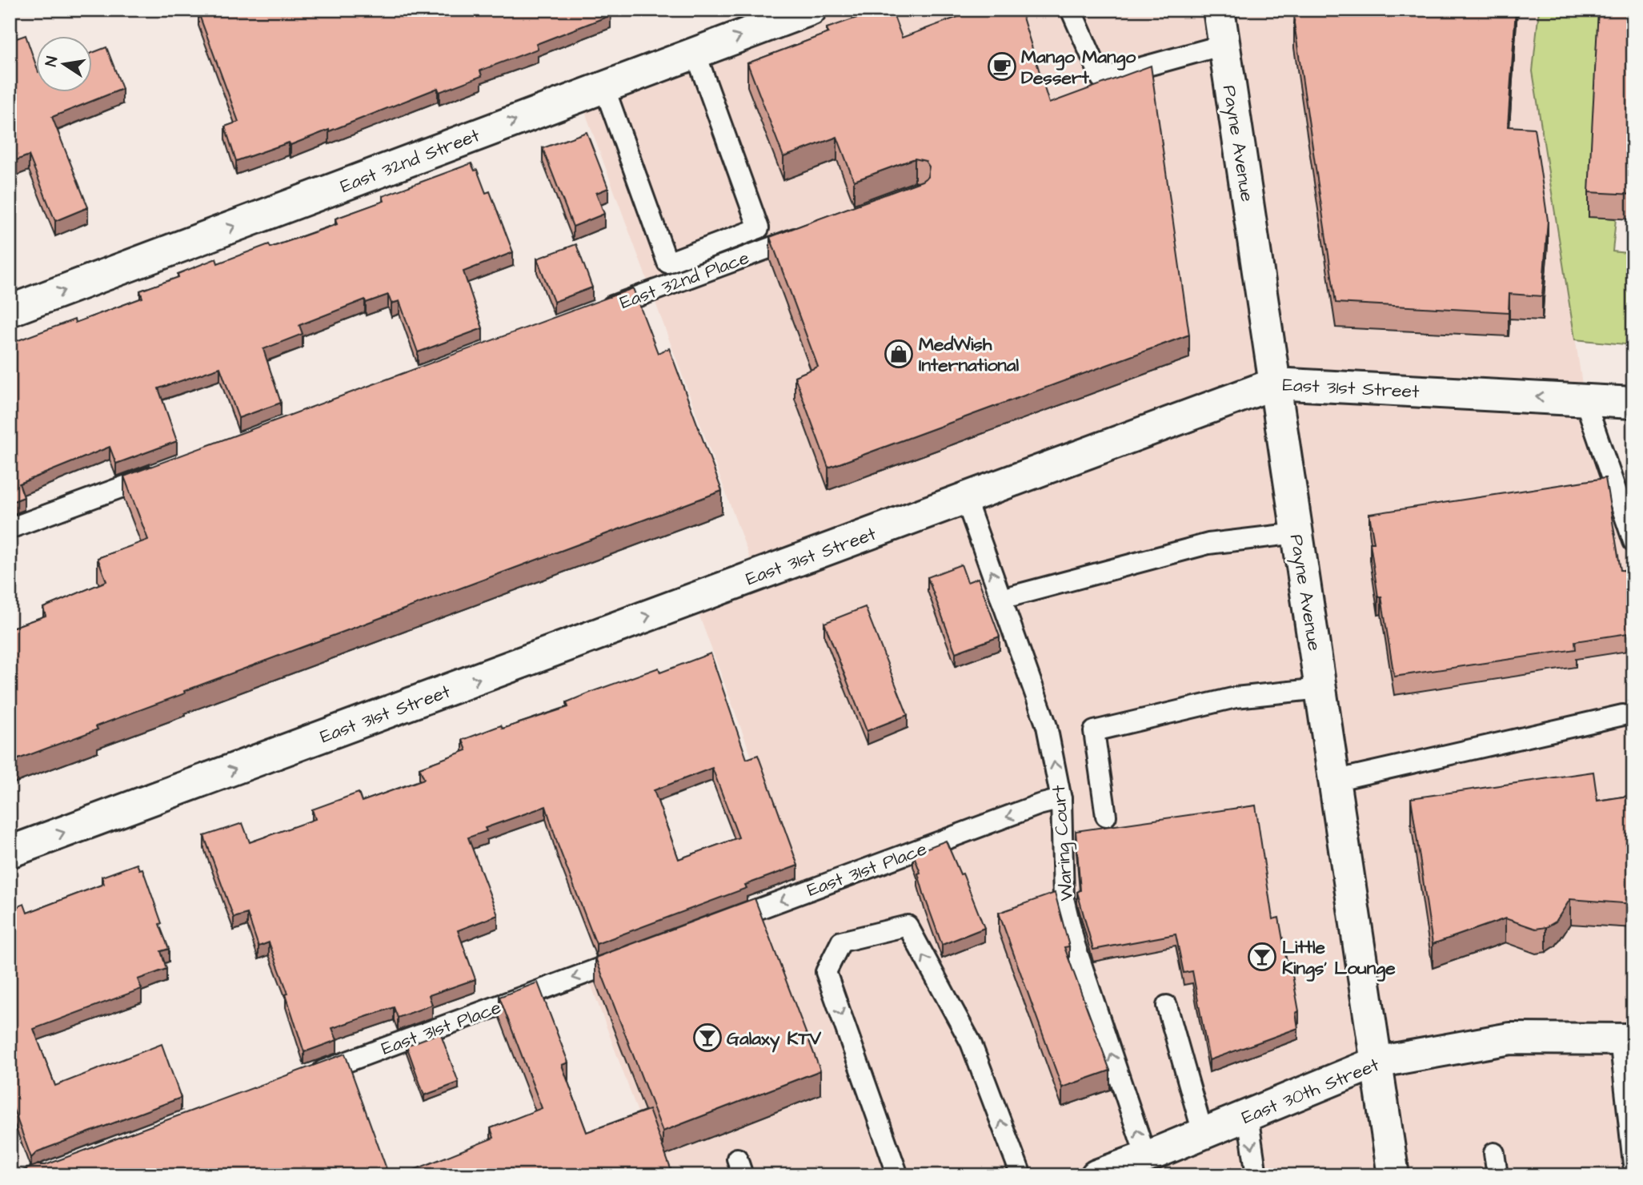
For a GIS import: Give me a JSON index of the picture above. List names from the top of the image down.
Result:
{
  "streets": {
    "street": [
      "Payne Avenue",
      "East 32nd Street",
      "East 31st Street",
      "East 30th Street"
    ],
    "lane": ["East 32nd Place", "Waring Court", "East 31st Place"]
  },
  "crossings": [
    ["Payne Avenue", "East 31st Street"],
    ["Payne Avenue", "East 30th Street"],
    ["East 31st Street", "Waring Court"],
    ["Waring Court", "East 31st Place"],
    ["Waring Court", "East 30th Street"]
  ],
  "one_way": ["East 32nd Street", "Waring Court", "East 31st Place"],
  "places": {
    "cafe": ["Mango Mango Dessert"],
    "shop": ["MedWish International"],
    "bar": ["Little Kings' Lounge", "Galaxy KTV"]
  },
  "north": "left"
}
